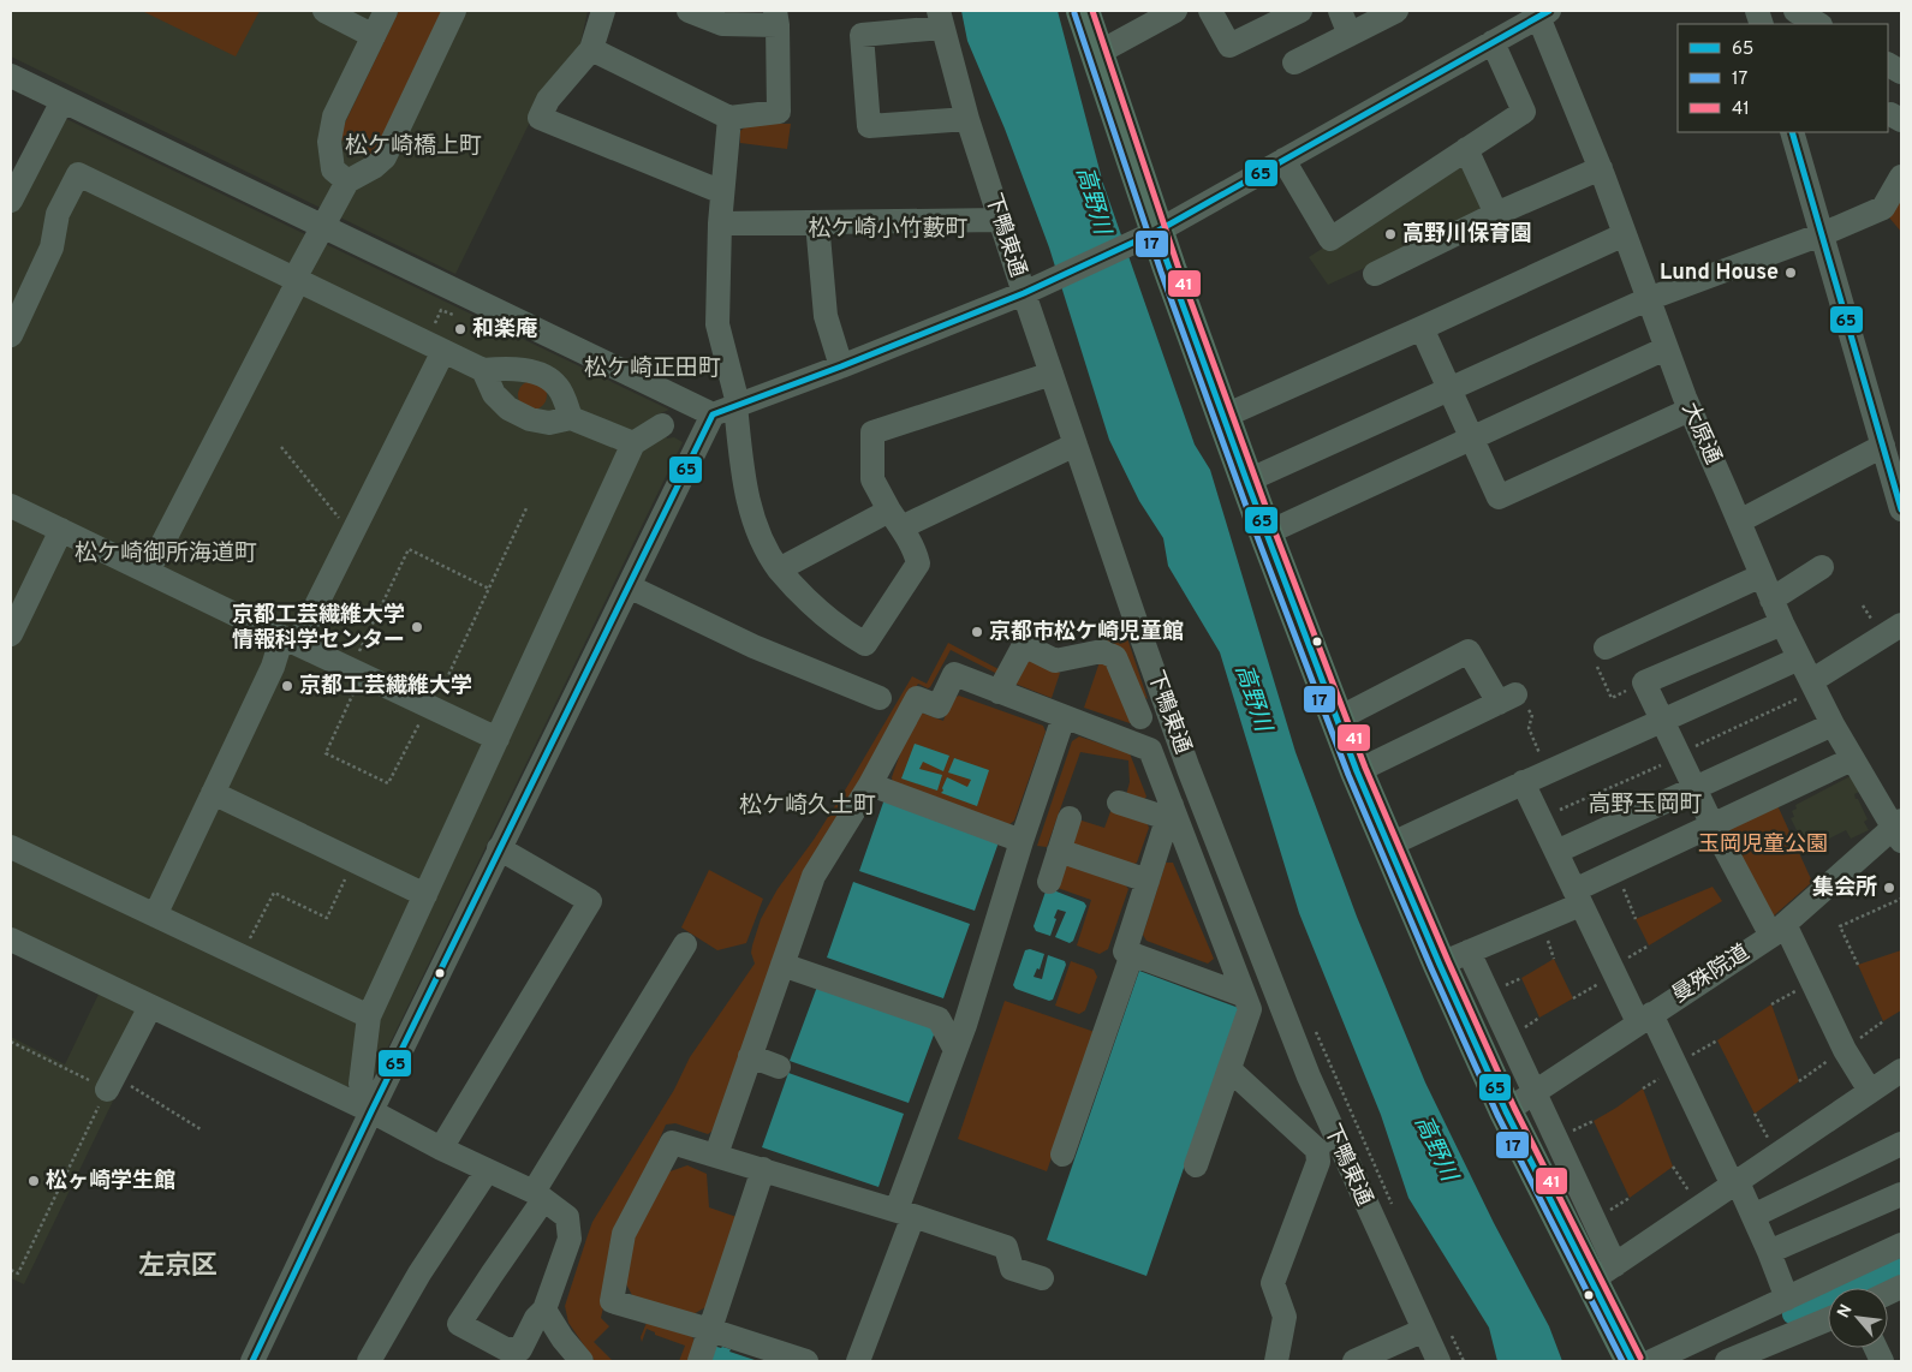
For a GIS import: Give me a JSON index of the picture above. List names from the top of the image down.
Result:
{
  "streets": {
    "street": ["下鴨東通", "大原通", "曼殊院道"]
  },
  "crossings": [
    ["大原通", "曼殊院道"]
  ],
  "districts": [
    "松ケ崎橋上町",
    "松ケ崎小竹藪町",
    "松ケ崎正田町",
    "松ケ崎御所海道町",
    "高野玉岡町",
    "松ケ崎久土町",
    "左京区"
  ],
  "water": ["高野川"],
  "parks": ["玉岡児童公園"],
  "places": [
    "高野川保育園",
    "Lund House",
    "和楽庵",
    "京都工芸繊維大学 情報科学センター",
    "京都市松ケ崎児童館",
    "京都工芸繊維大学",
    "集会所",
    "松ヶ崎学生館"
  ],
  "lines": ["transit line 65", "transit line 41", "transit line 17"],
  "legend": ["65", "17", "41"],
  "north": "top left"
}
